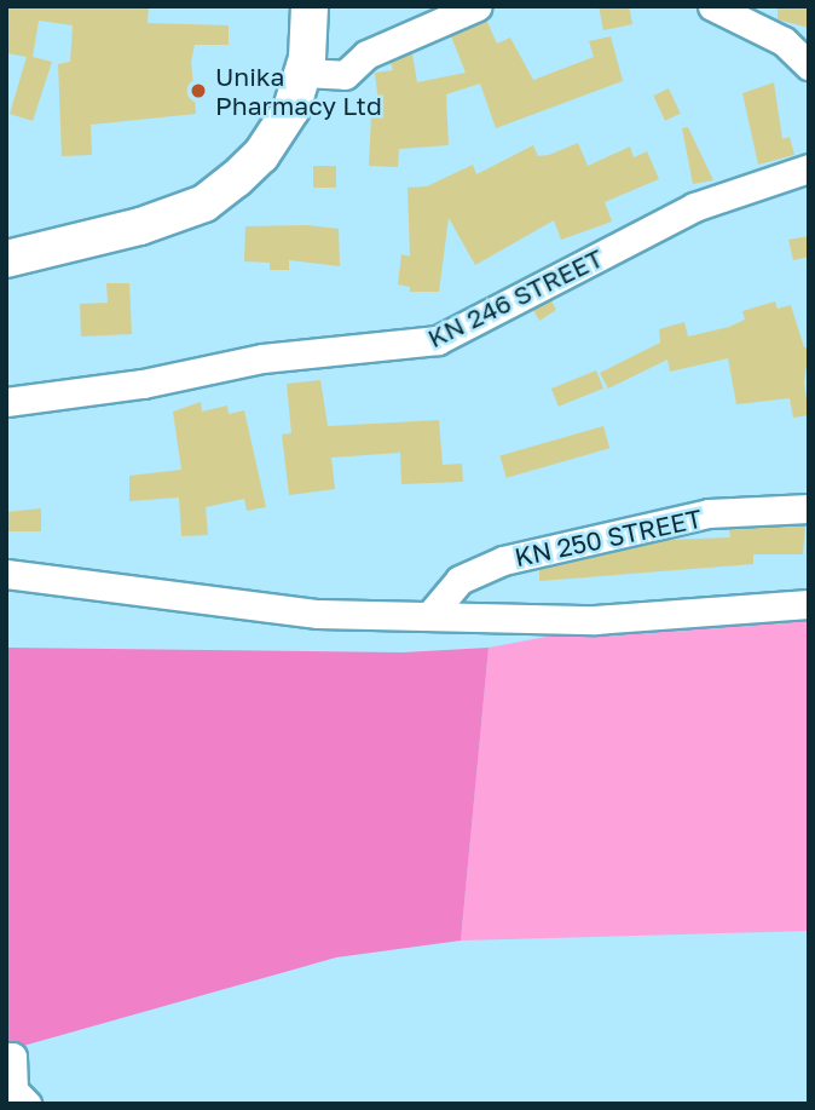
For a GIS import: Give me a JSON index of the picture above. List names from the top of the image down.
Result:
{
  "streets": {
    "street": ["KN 246 STREET", "KN 250 STREET"]
  },
  "places": ["Unika Pharmacy Ltd"]
}
